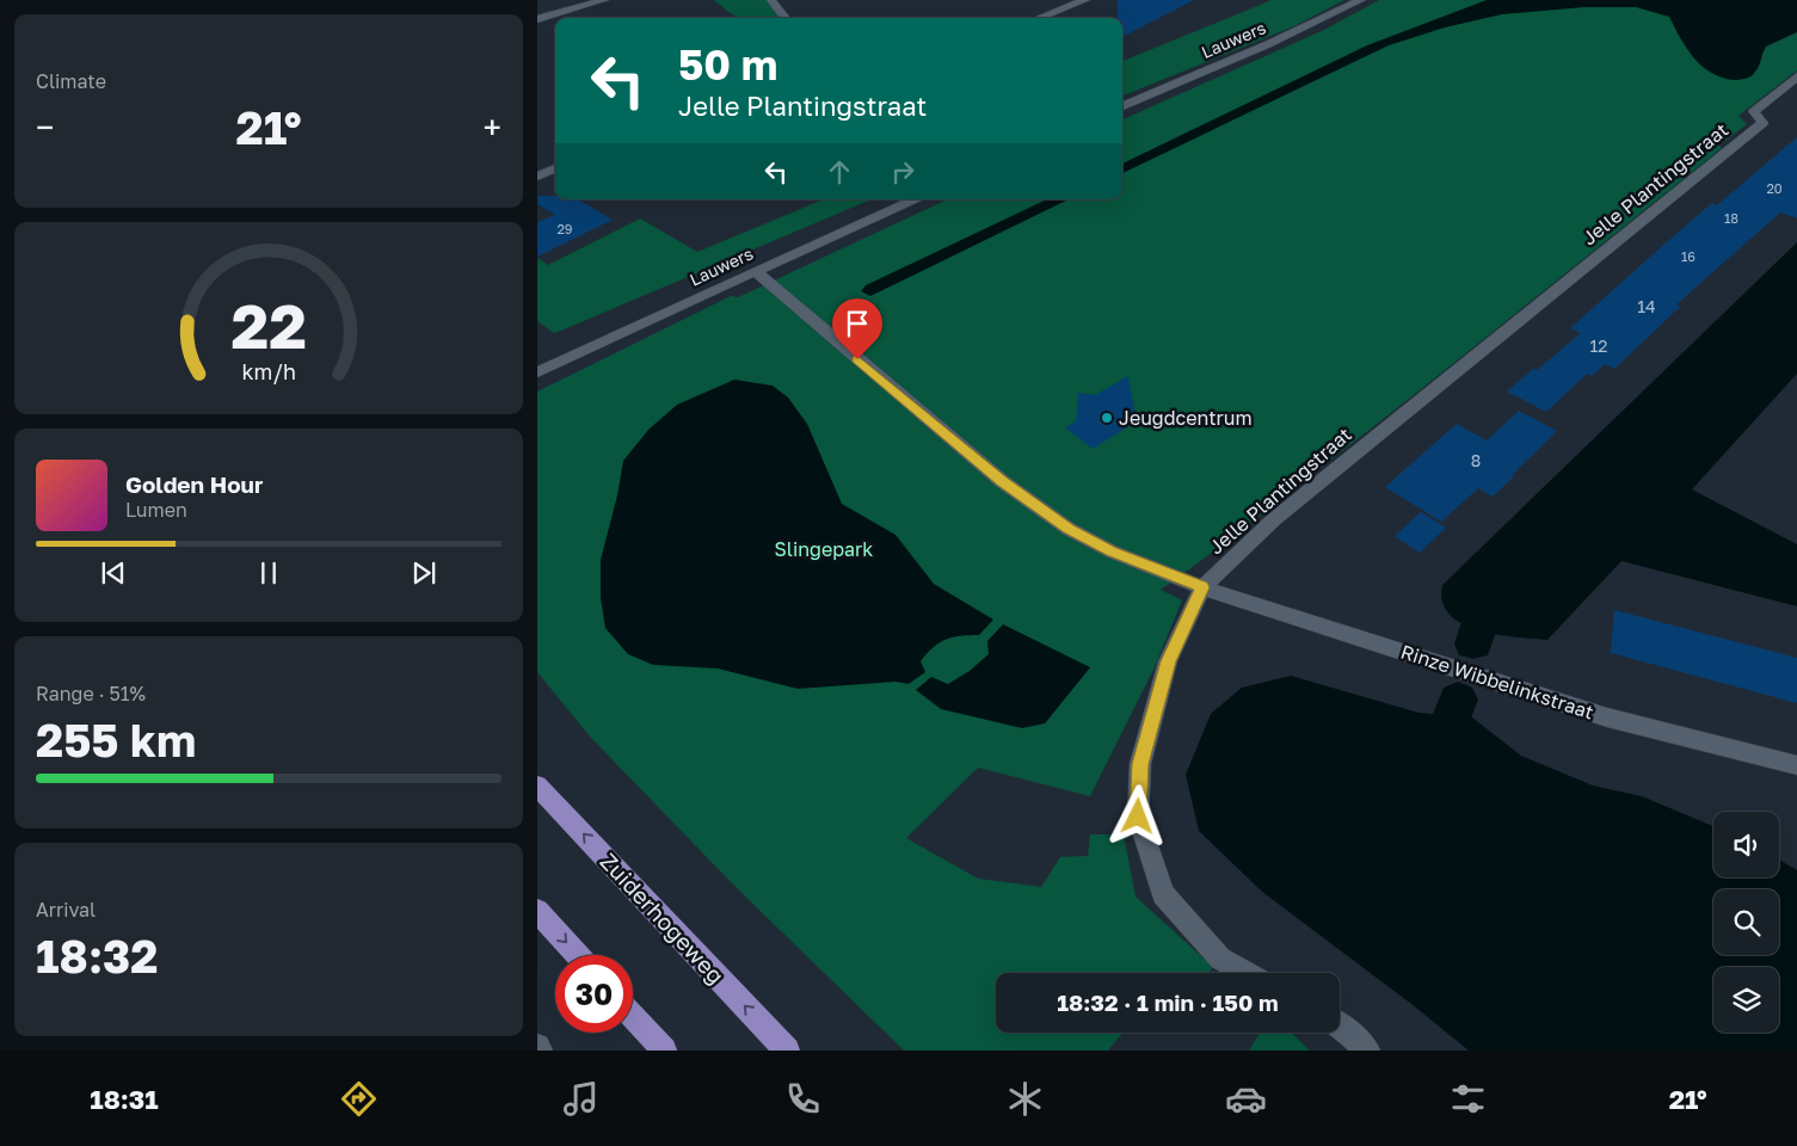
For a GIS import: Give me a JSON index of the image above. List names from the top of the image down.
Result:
{
  "streets": {
    "main road": ["Zuiderhogeweg"],
    "street": ["Lauwers", "Jelle Plantingstraat", "Rinze Wibbelinkstraat"]
  },
  "crossings": [
    ["Jelle Plantingstraat", "Rinze Wibbelinkstraat"]
  ],
  "one_way": ["Zuiderhogeweg"],
  "parks": ["Slingepark"],
  "places": ["Jeugdcentrum"],
  "house_numbers": [
    "20",
    "18",
    "29",
    "16",
    "14",
    "12",
    "8"
  ],
  "page": {
    "tile": [
      "Climate",
      ["Range · 51%", "255 km"],
      ["Arrival", "18:32"]
    ],
    "turn": ["50 m", "Jelle Plantingstraat"],
    "heat": ["−", "21°", "+"],
    "song": ["Golden Hour", "Lumen"],
    "limit": "30",
    "trip": "18:32 · 1 min · 150 m",
    "tabs": ["18:31", "21°"],
    "gauge": ["22", "km/h"]
  }
}
